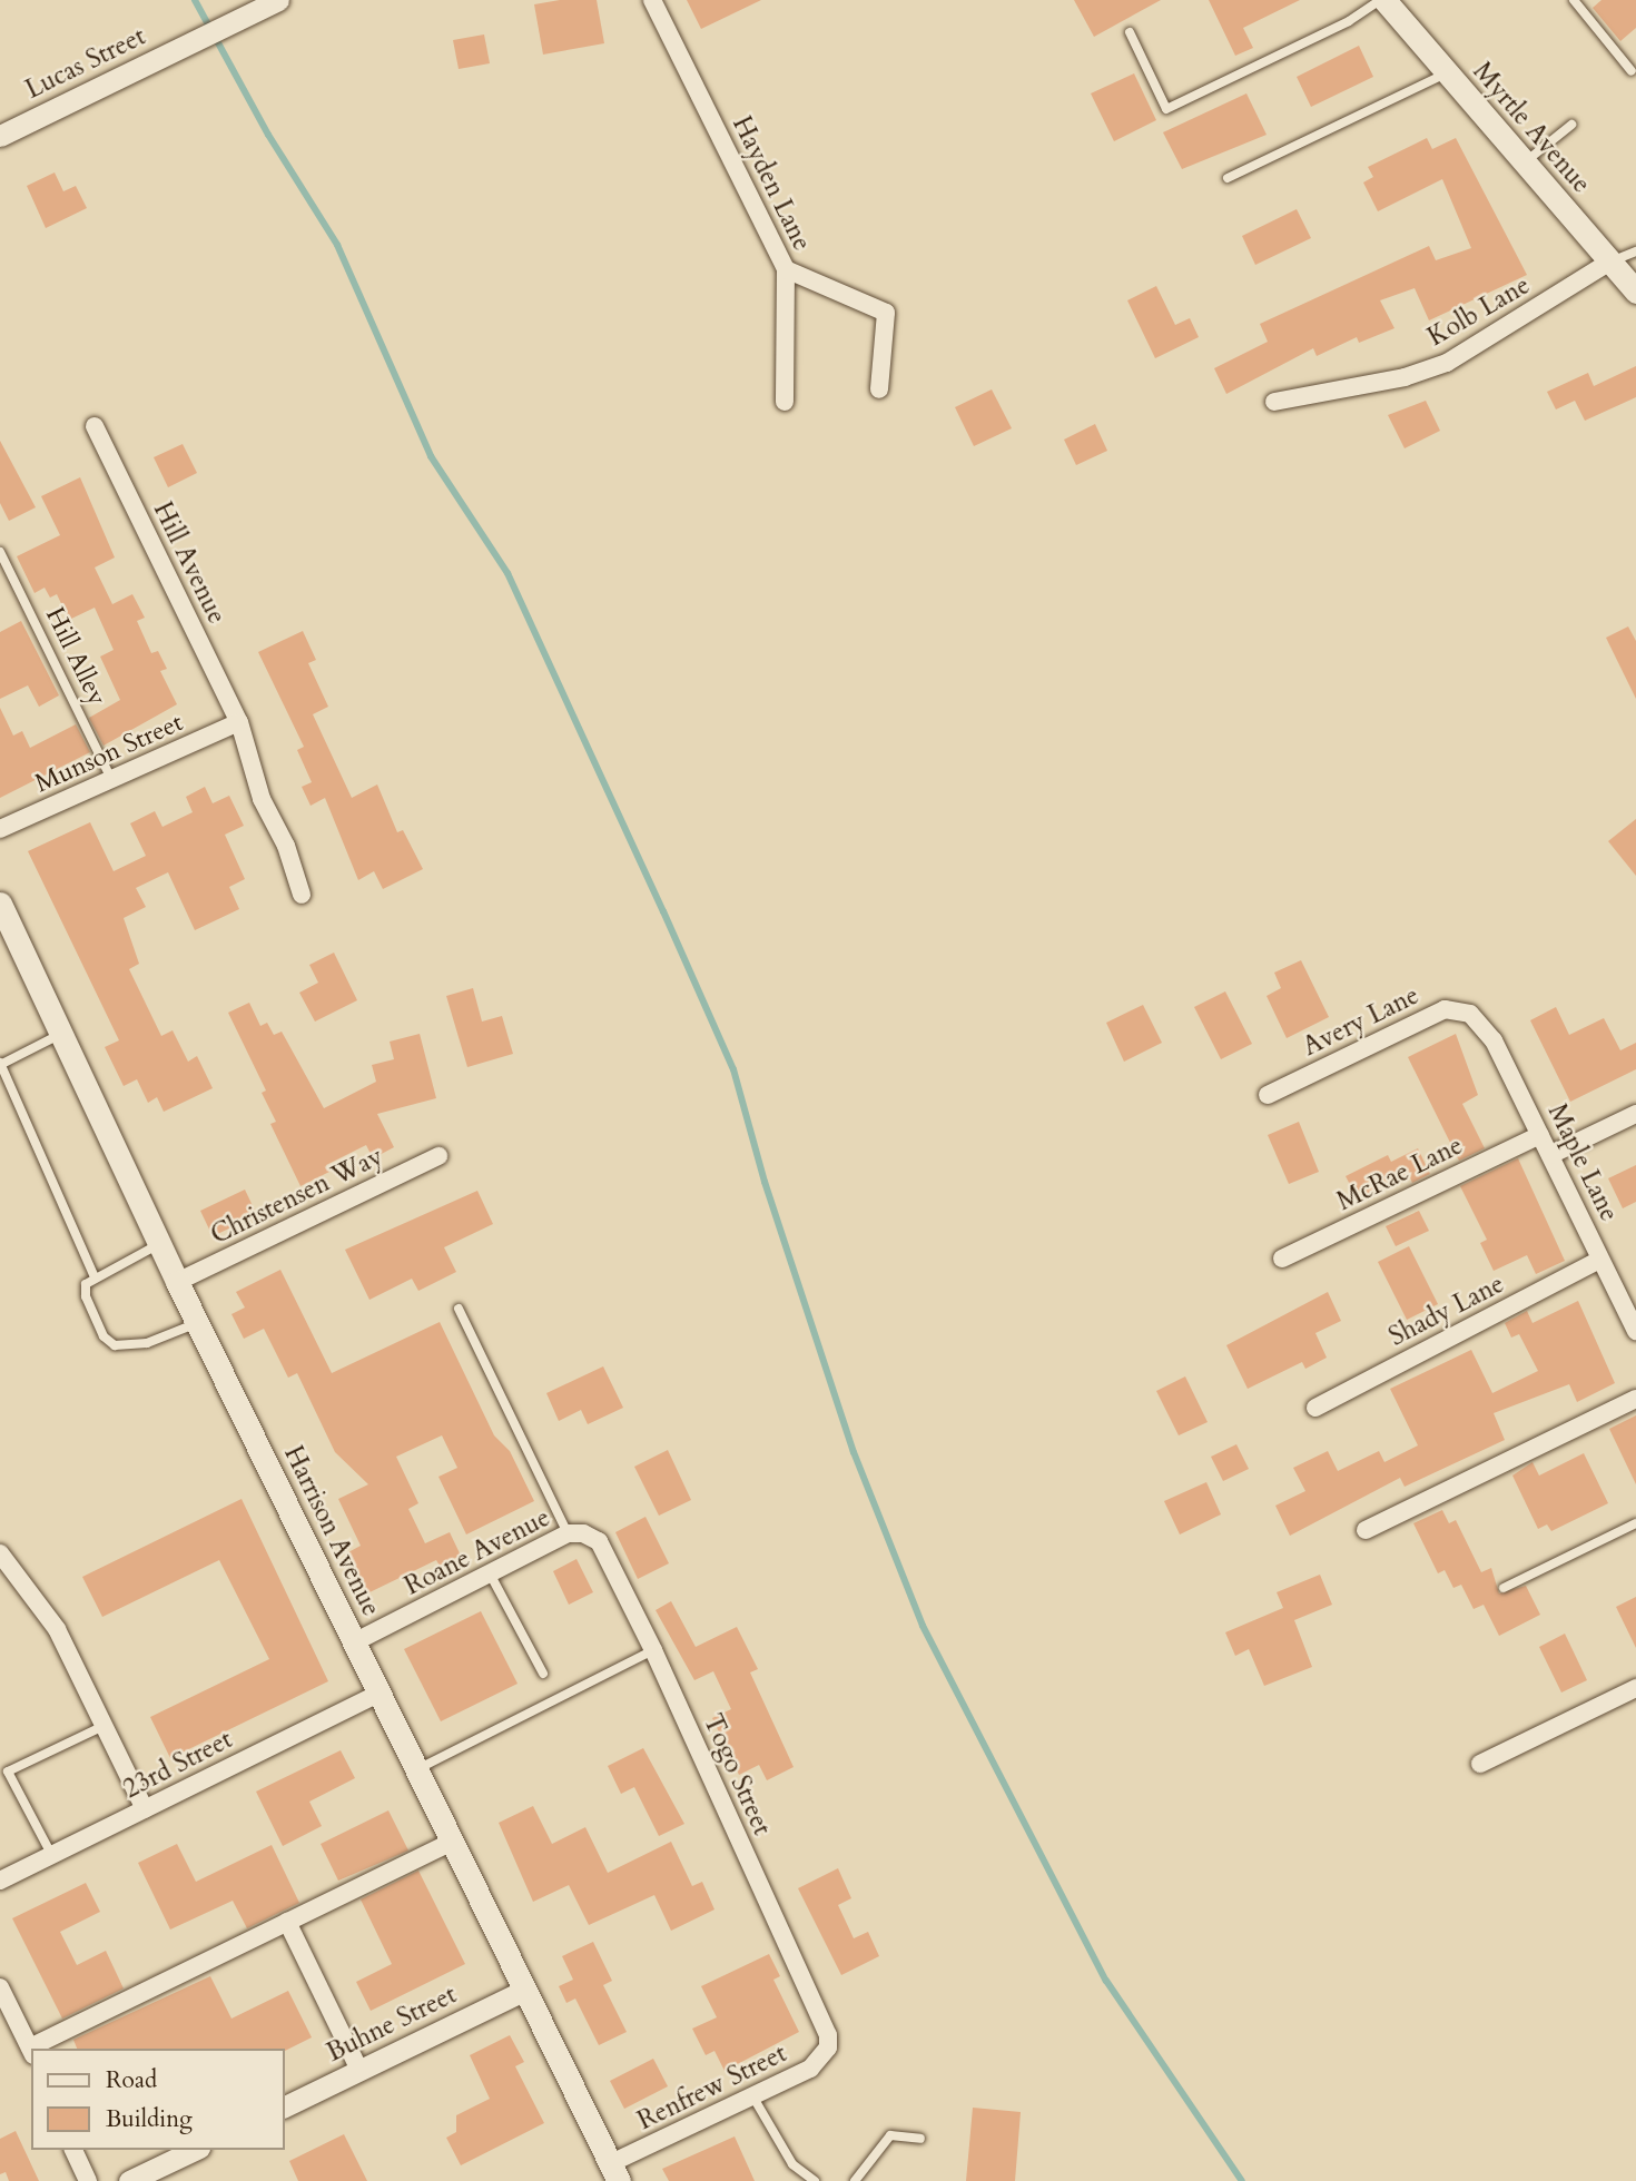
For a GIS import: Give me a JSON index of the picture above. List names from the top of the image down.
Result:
{
  "streets": {
    "main road": ["Myrtle Avenue", "Harrison Avenue"],
    "street": [
      "Lucas Street",
      "Hayden Lane",
      "Kolb Lane",
      "Hill Avenue",
      "Munson Street",
      "Avery Lane",
      "Maple Lane",
      "McRae Lane",
      "Christensen Way",
      "Shady Lane",
      "Roane Avenue",
      "23rd Street",
      "Togo Street",
      "Buhne Street",
      "Renfrew Street"
    ],
    "lane": ["Hill Alley"]
  },
  "crossings": [
    ["Myrtle Avenue", "Kolb Lane"],
    ["Hill Avenue", "Munson Street"],
    ["Hill Alley", "Munson Street"],
    ["Avery Lane", "Maple Lane"],
    ["Maple Lane", "McRae Lane"],
    ["Maple Lane", "Shady Lane"],
    ["Christensen Way", "Harrison Avenue"],
    ["Harrison Avenue", "Roane Avenue"],
    ["Harrison Avenue", "23rd Street"],
    ["Harrison Avenue", "Buhne Street"],
    ["Harrison Avenue", "Renfrew Street"],
    ["Roane Avenue", "Togo Street"],
    ["Togo Street", "Renfrew Street"]
  ],
  "legend": ["Road", "Building"]
}
